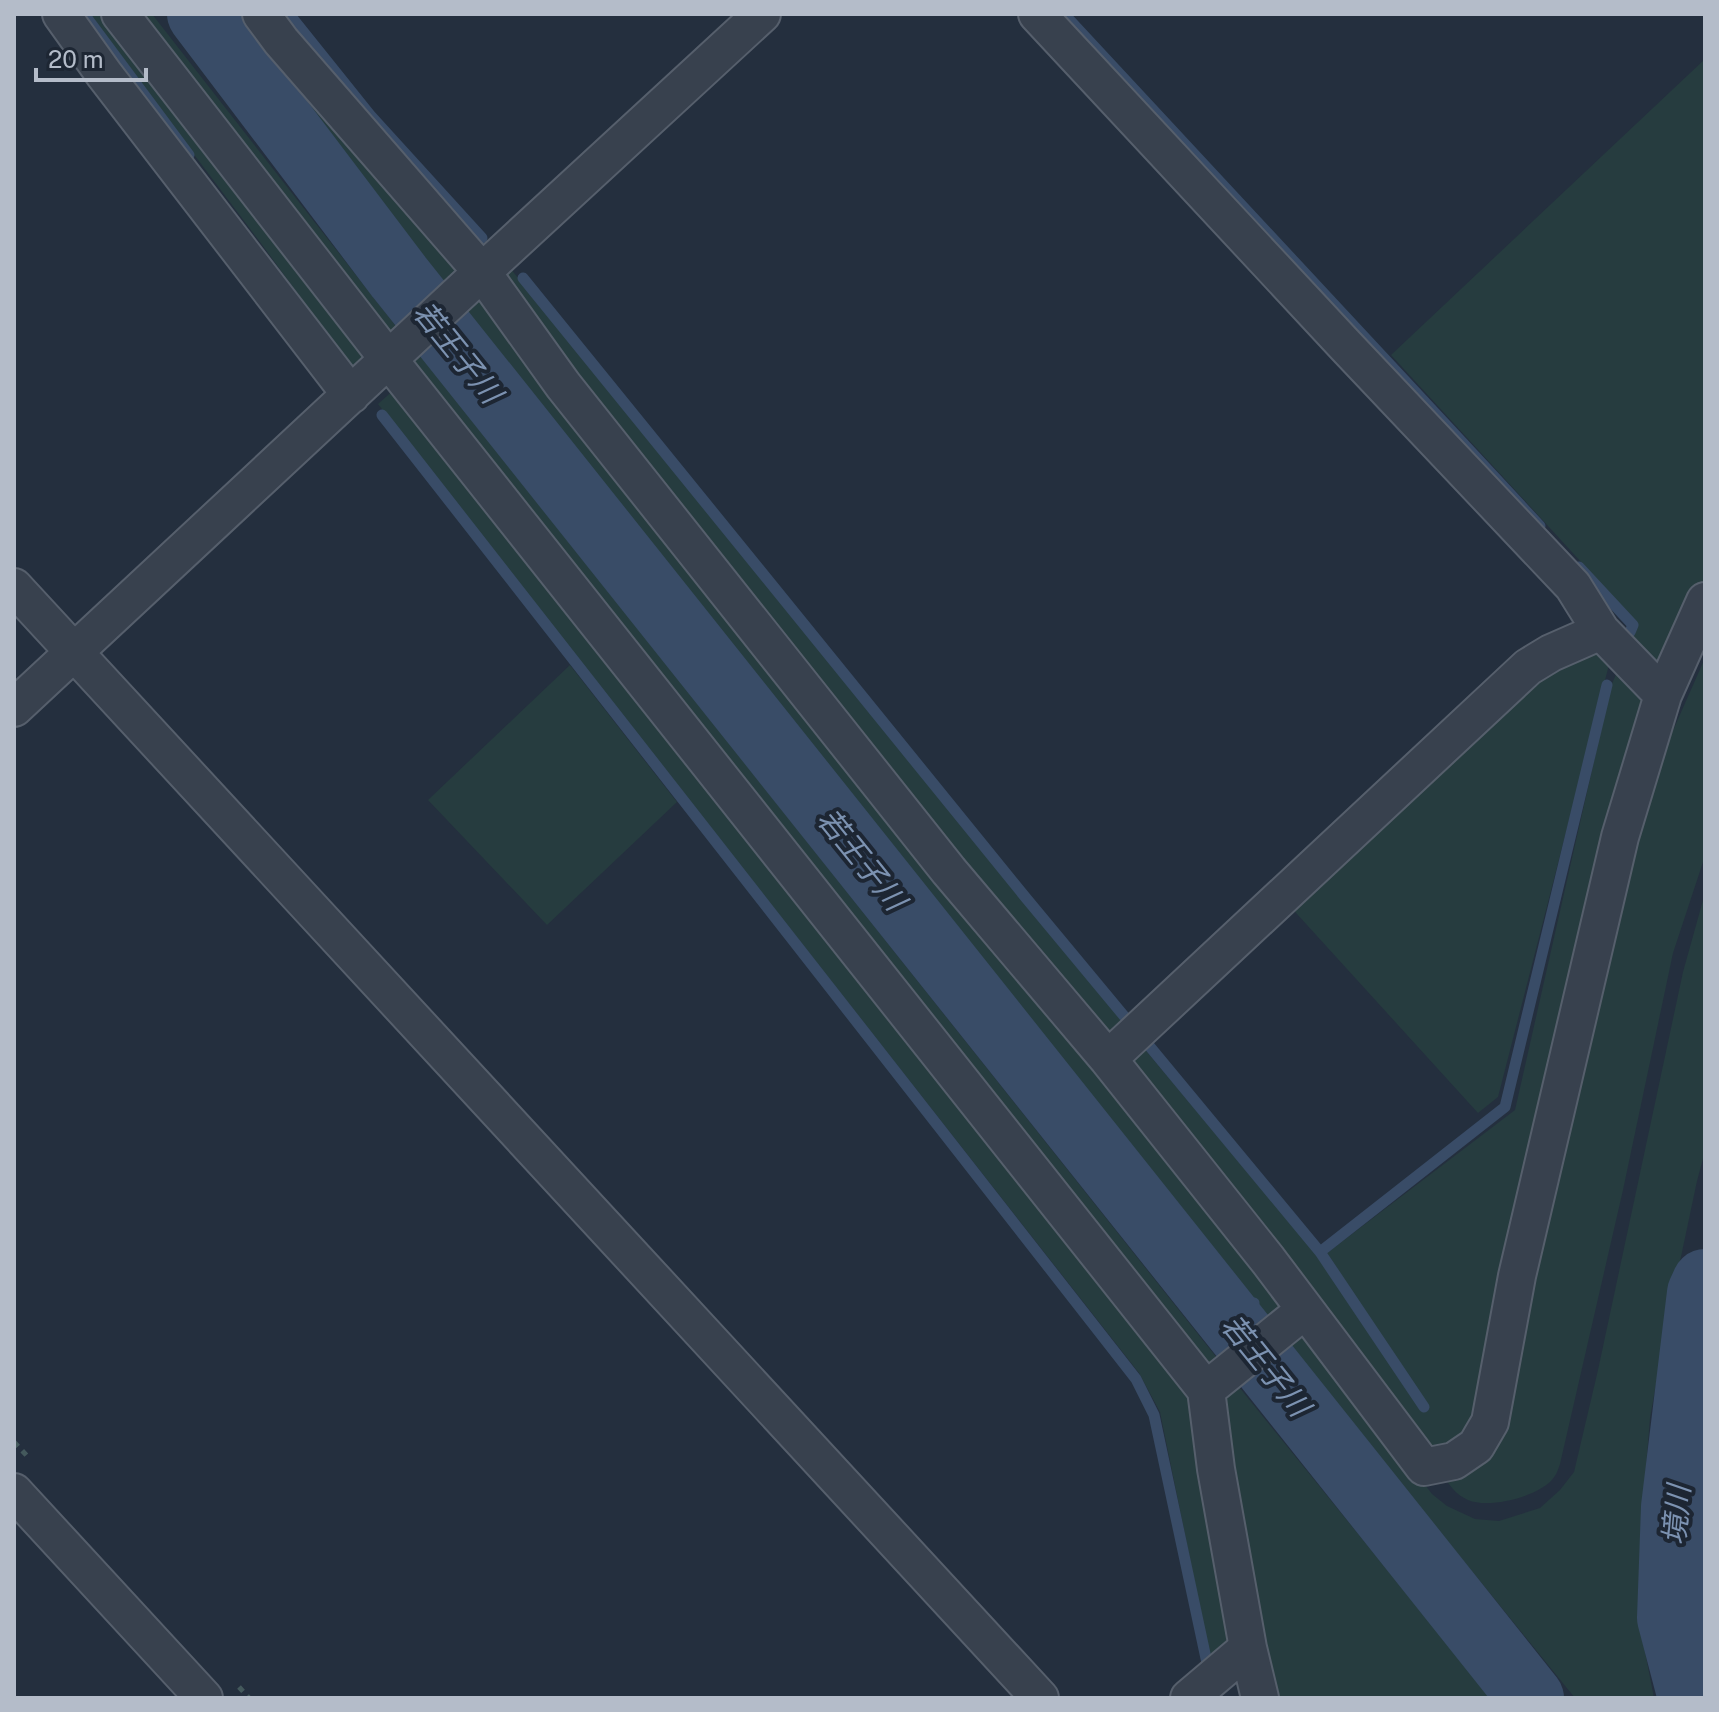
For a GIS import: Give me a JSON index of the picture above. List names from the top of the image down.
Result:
{
  "water": ["若王子川", "境川"],
  "scale_bar": "20 m"
}
